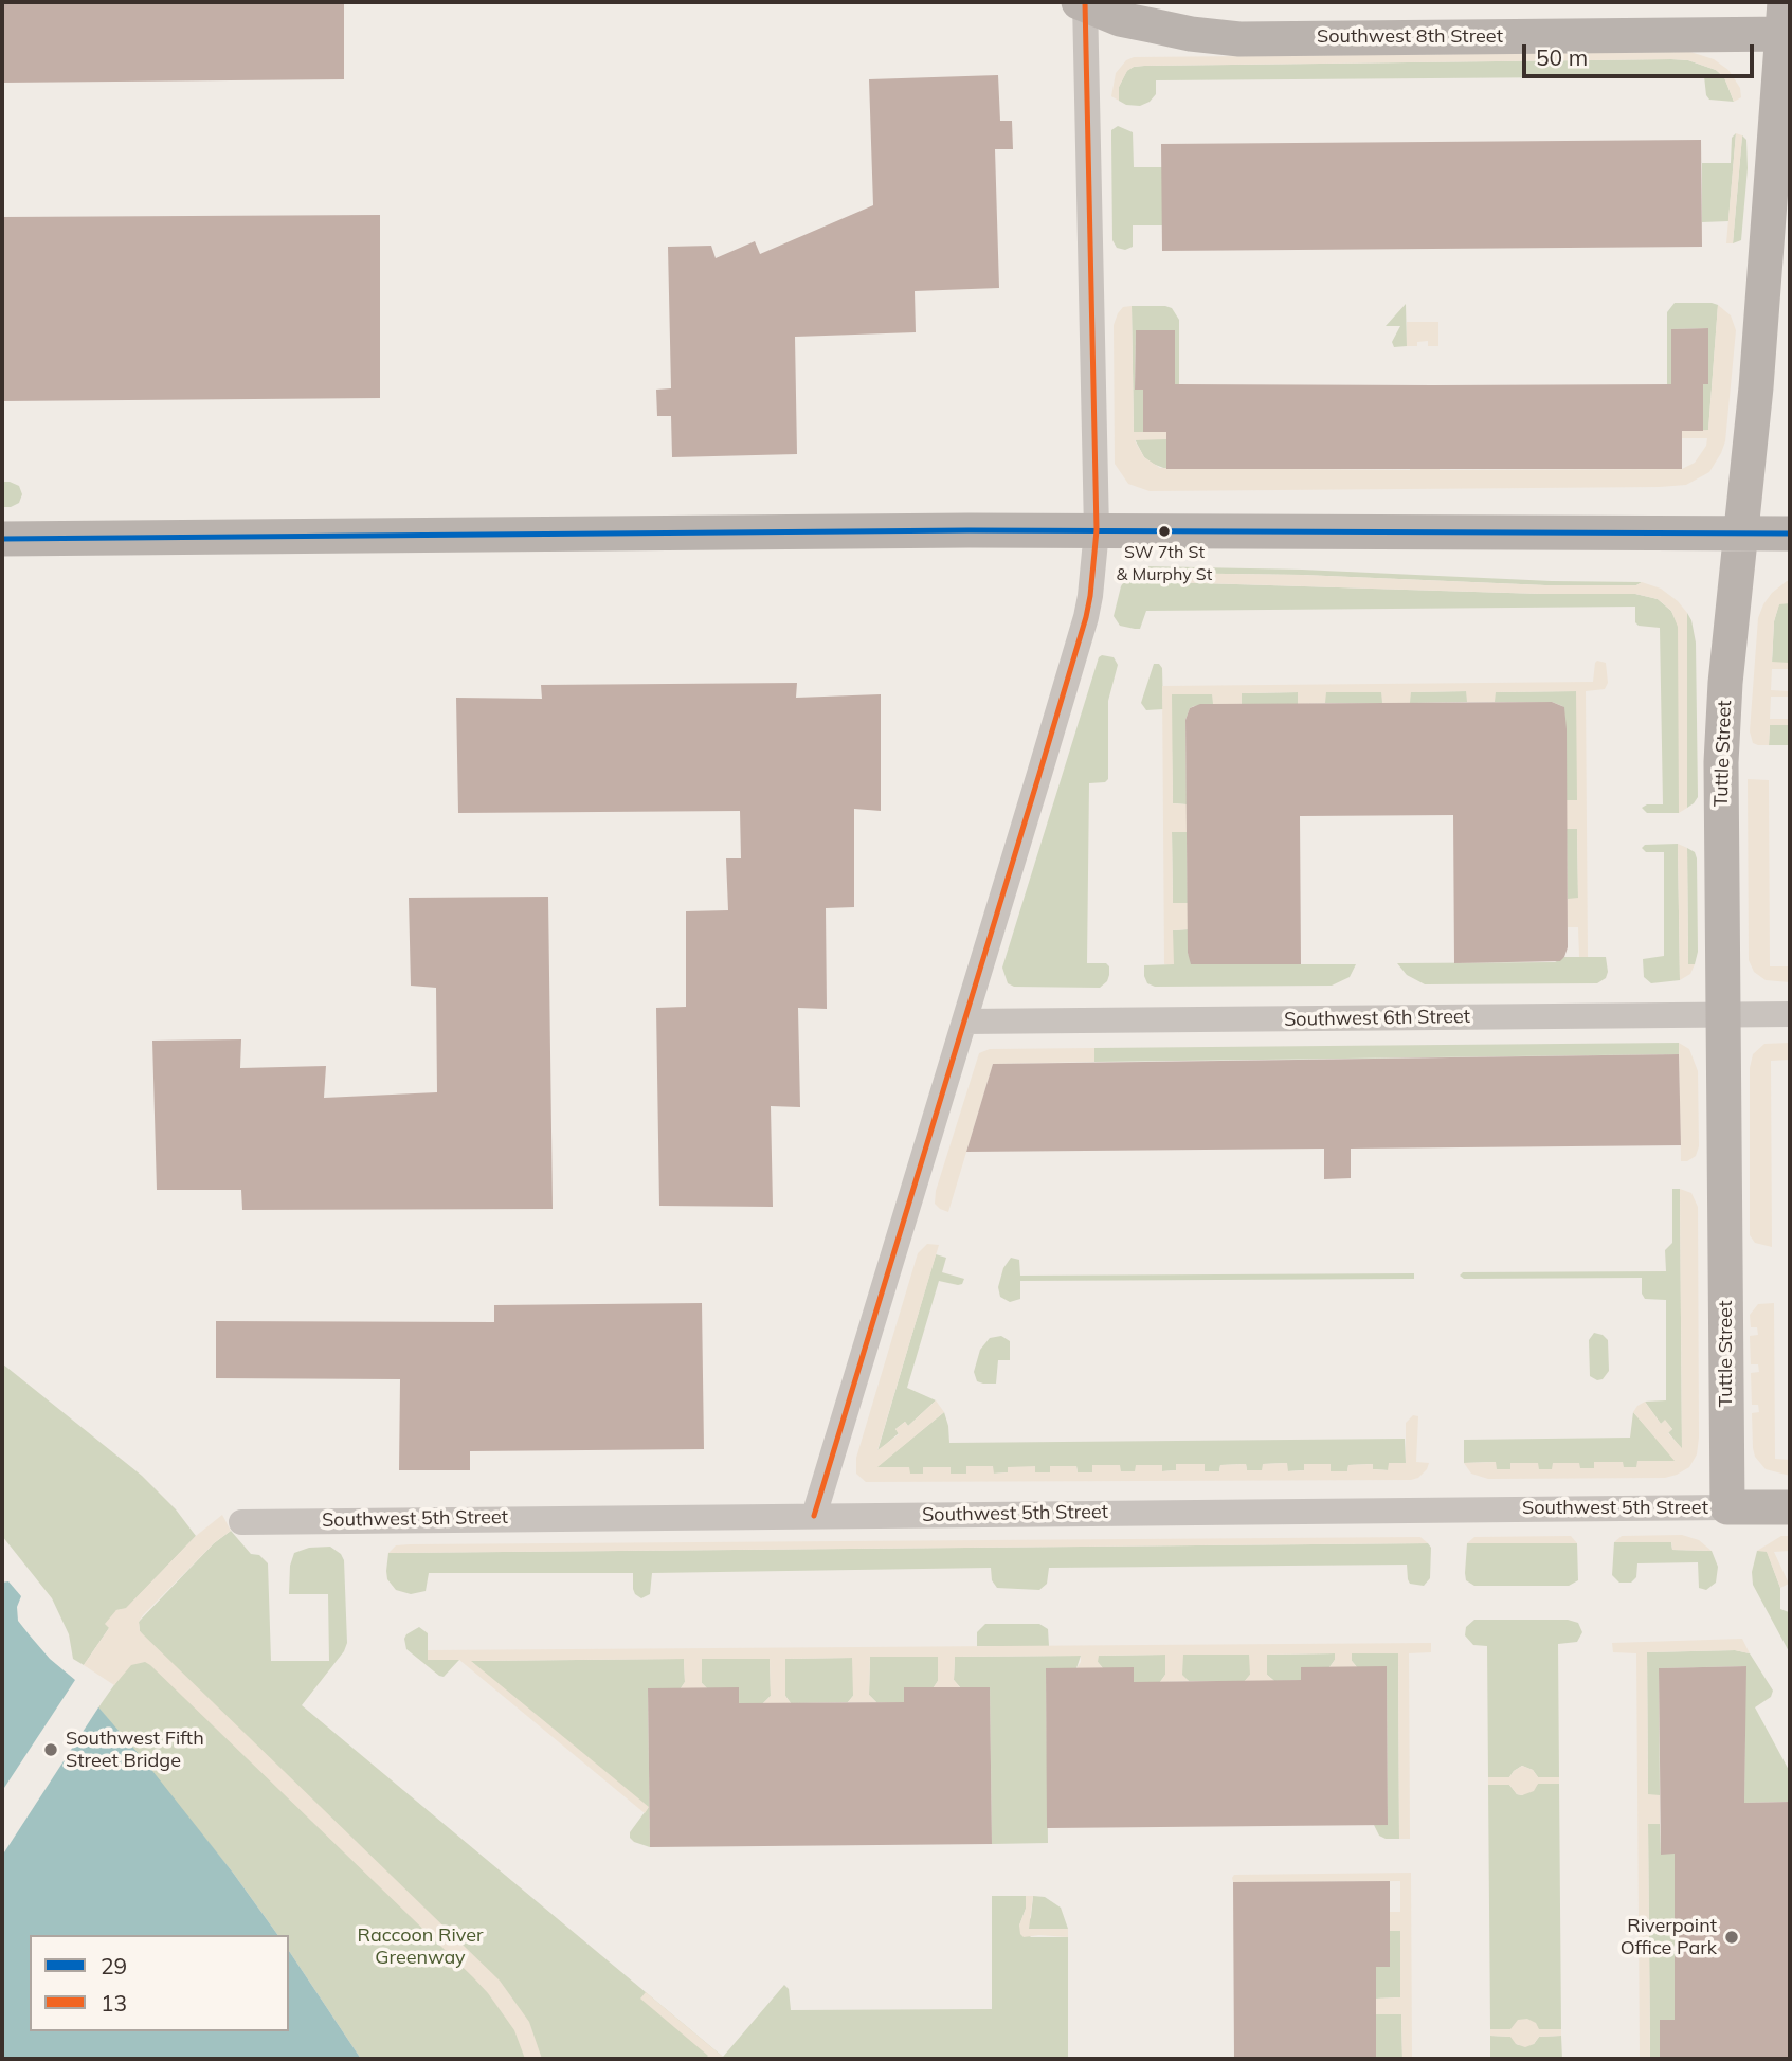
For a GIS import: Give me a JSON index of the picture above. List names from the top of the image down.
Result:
{
  "streets": {
    "main road": ["Southwest 8th Street", "Tuttle Street", "Southwest 5th Street"],
    "street": ["Southwest 6th Street"]
  },
  "crossings": [
    ["Southwest 8th Street", "Tuttle Street"],
    ["Tuttle Street", "Southwest 6th Street"],
    ["Tuttle Street", "Southwest 5th Street"]
  ],
  "parks": ["Raccoon River Greenway"],
  "places": ["SW 7th St & Murphy St", "Southwest Fifth Street Bridge", "Riverpoint Office Park"],
  "lines": ["transit line 13", "transit line 29"],
  "legend": ["29", "13"],
  "scale_bar": "50 m"
}
